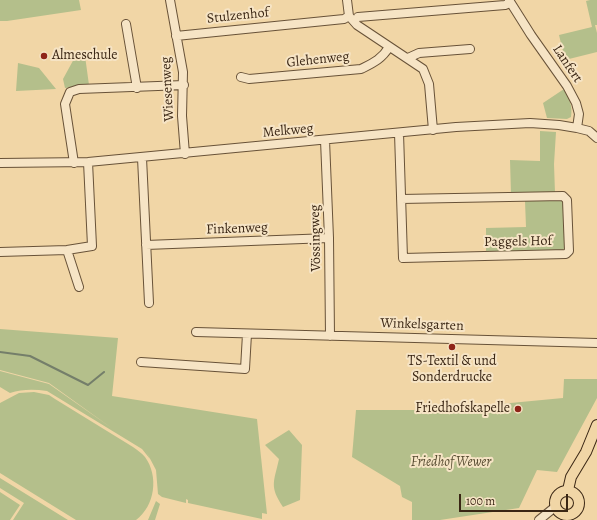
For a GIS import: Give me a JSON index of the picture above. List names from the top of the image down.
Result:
{
  "streets": {
    "street": [
      "Stulzenhof",
      "Glehenweg",
      "Lanfert",
      "Wiesenweg",
      "Melkweg",
      "Finkenweg",
      "Vössingweg",
      "Paggels Hof",
      "Winkelsgarten"
    ]
  },
  "crossings": [
    ["Stulzenhof", "Wiesenweg"],
    ["Lanfert", "Melkweg"],
    ["Wiesenweg", "Melkweg"],
    ["Melkweg", "Vössingweg"],
    ["Melkweg", "Paggels Hof"],
    ["Finkenweg", "Vössingweg"],
    ["Vössingweg", "Winkelsgarten"]
  ],
  "parks": ["Friedhof Wewer"],
  "places": ["Almeschule", "TS-Textil & und Sonderdrucke", "Friedhofskapelle"],
  "scale_bar": "100 m"
}
